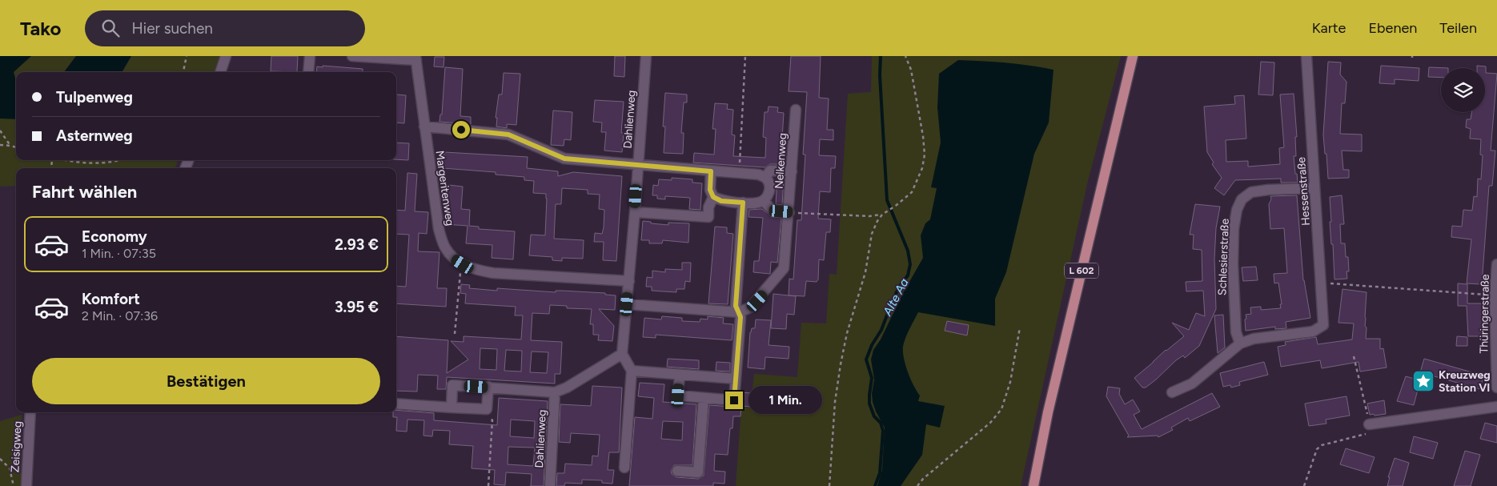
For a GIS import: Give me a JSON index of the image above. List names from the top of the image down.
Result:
{
  "streets": {
    "main road": ["L 602"],
    "street": [
      "Dahlienweg",
      "Nelkenweg",
      "Margeritenweg",
      "Hessenstraße",
      "Schlesierstraße",
      "Thüringerstraße",
      "Zeisigweg"
    ]
  },
  "crossings": [
    ["Dahlienweg", "Nelkenweg"],
    ["Dahlienweg", "Margeritenweg"],
    ["Nelkenweg", "Margeritenweg"],
    ["Hessenstraße", "Schlesierstraße"]
  ],
  "water": ["Alte Aa"],
  "places": {
    "place": ["Kreuzweg Station VI"]
  },
  "page": {
    "header": "Tako",
    "search": "Hier suchen",
    "nav": ["Karte", "Ebenen", "Teilen"],
    "banner": ["Tulpenweg", "Asternweg"],
    "heading": "Fahrt wählen",
    "list": [
      {
        "name": "Economy",
        "note": "1 Min. · 07:35",
        "value": "2.93 €"
      },
      {
        "name": "Komfort",
        "note": "2 Min. · 07:36",
        "value": "3.95 €"
      }
    ],
    "buttons": "Bestätigen",
    "bubble": "1 Min."
  }
}
